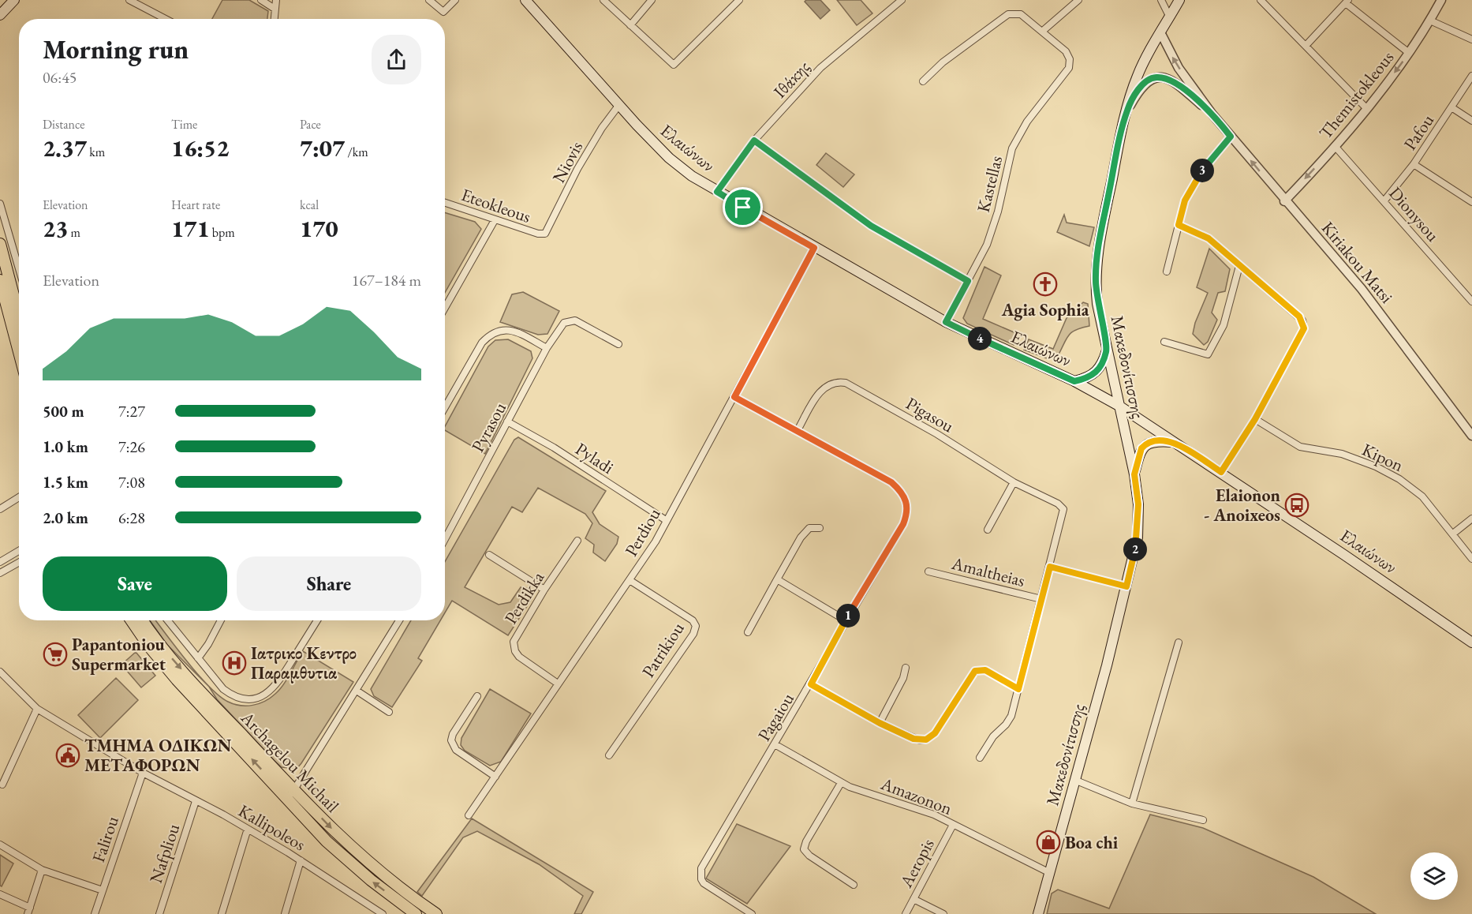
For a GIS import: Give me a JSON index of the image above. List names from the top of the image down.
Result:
{
  "streets": {
    "main road": ["Ελαιώνων", "Μακεδονίτισσης", "Archagelou Michail"],
    "street": [
      "Ιθάκης",
      "Themistokleous",
      "Pafou",
      "Niovis",
      "Kastellas",
      "Eteokleous",
      "Dionysou",
      "Kiriakou Matsi",
      "Pigasou",
      "Pyrasou",
      "Kipon",
      "Pyladi",
      "Perdiou",
      "Amaltheias",
      "Perdikka",
      "Patrikiou",
      "Pagaiou",
      "Amazonon",
      "Kallipoleos",
      "Falirou",
      "Nafpliou",
      "Aeropis"
    ]
  },
  "crossings": [
    ["Ιθάκης", "Ελαιώνων"],
    ["Themistokleous", "Dionysou"],
    ["Themistokleous", "Kiriakou Matsi"],
    ["Pafou", "Dionysou"],
    ["Ελαιώνων", "Niovis"],
    ["Ελαιώνων", "Kastellas"],
    ["Ελαιώνων", "Μακεδονίτισσης"],
    ["Ελαιώνων", "Perdiou"],
    ["Niovis", "Eteokleous"],
    ["Kiriakou Matsi", "Μακεδονίτισσης"],
    ["Μακεδονίτισσης", "Amazonon"],
    ["Pigasou", "Pagaiou"],
    ["Pyrasou", "Pyladi"],
    ["Pyladi", "Perdiou"],
    ["Perdiou", "Perdikka"],
    ["Perdiou", "Patrikiou"],
    ["Perdiou", "Pagaiou"],
    ["Pagaiou", "Amazonon"],
    ["Amazonon", "Aeropis"],
    ["Kallipoleos", "Falirou"],
    ["Kallipoleos", "Nafpliou"]
  ],
  "one_way": ["Themistokleous"],
  "places": {
    "church": ["Agia Sophia"],
    "bus stop": ["Elaionon - Anoixeos"],
    "supermarket": ["Papantoniou Supermarket"],
    "hospital": ["Ιατρικο Κεντρο Παραμθυτια"],
    "public building": ["ΤΜΗΜΑ ΟΔΙΚΩΝ ΜΕΤΑΦΟΡΩΝ"],
    "shop": ["Boa chi"]
  },
  "page": {
    "heading": ["Morning run", "06:45"],
    "stats": [
      ["Distance", "2.37 km"],
      ["Time", "16:52"],
      ["Pace", "7:07 /km"],
      ["Elevation", "23 m"],
      ["Heart rate", "171 bpm"],
      ["kcal", "170"]
    ],
    "pins": [
      "3",
      "4",
      "2",
      "1"
    ],
    "chart": ["Elevation", "167–184 m"],
    "list": [
      {
        "name": "500 m",
        "note": "7:27"
      },
      {
        "name": "1.0 km",
        "note": "7:26"
      },
      {
        "name": "1.5 km",
        "note": "7:08"
      },
      {
        "name": "2.0 km",
        "note": "6:28"
      }
    ],
    "buttons": ["Save", "Share"]
  }
}
